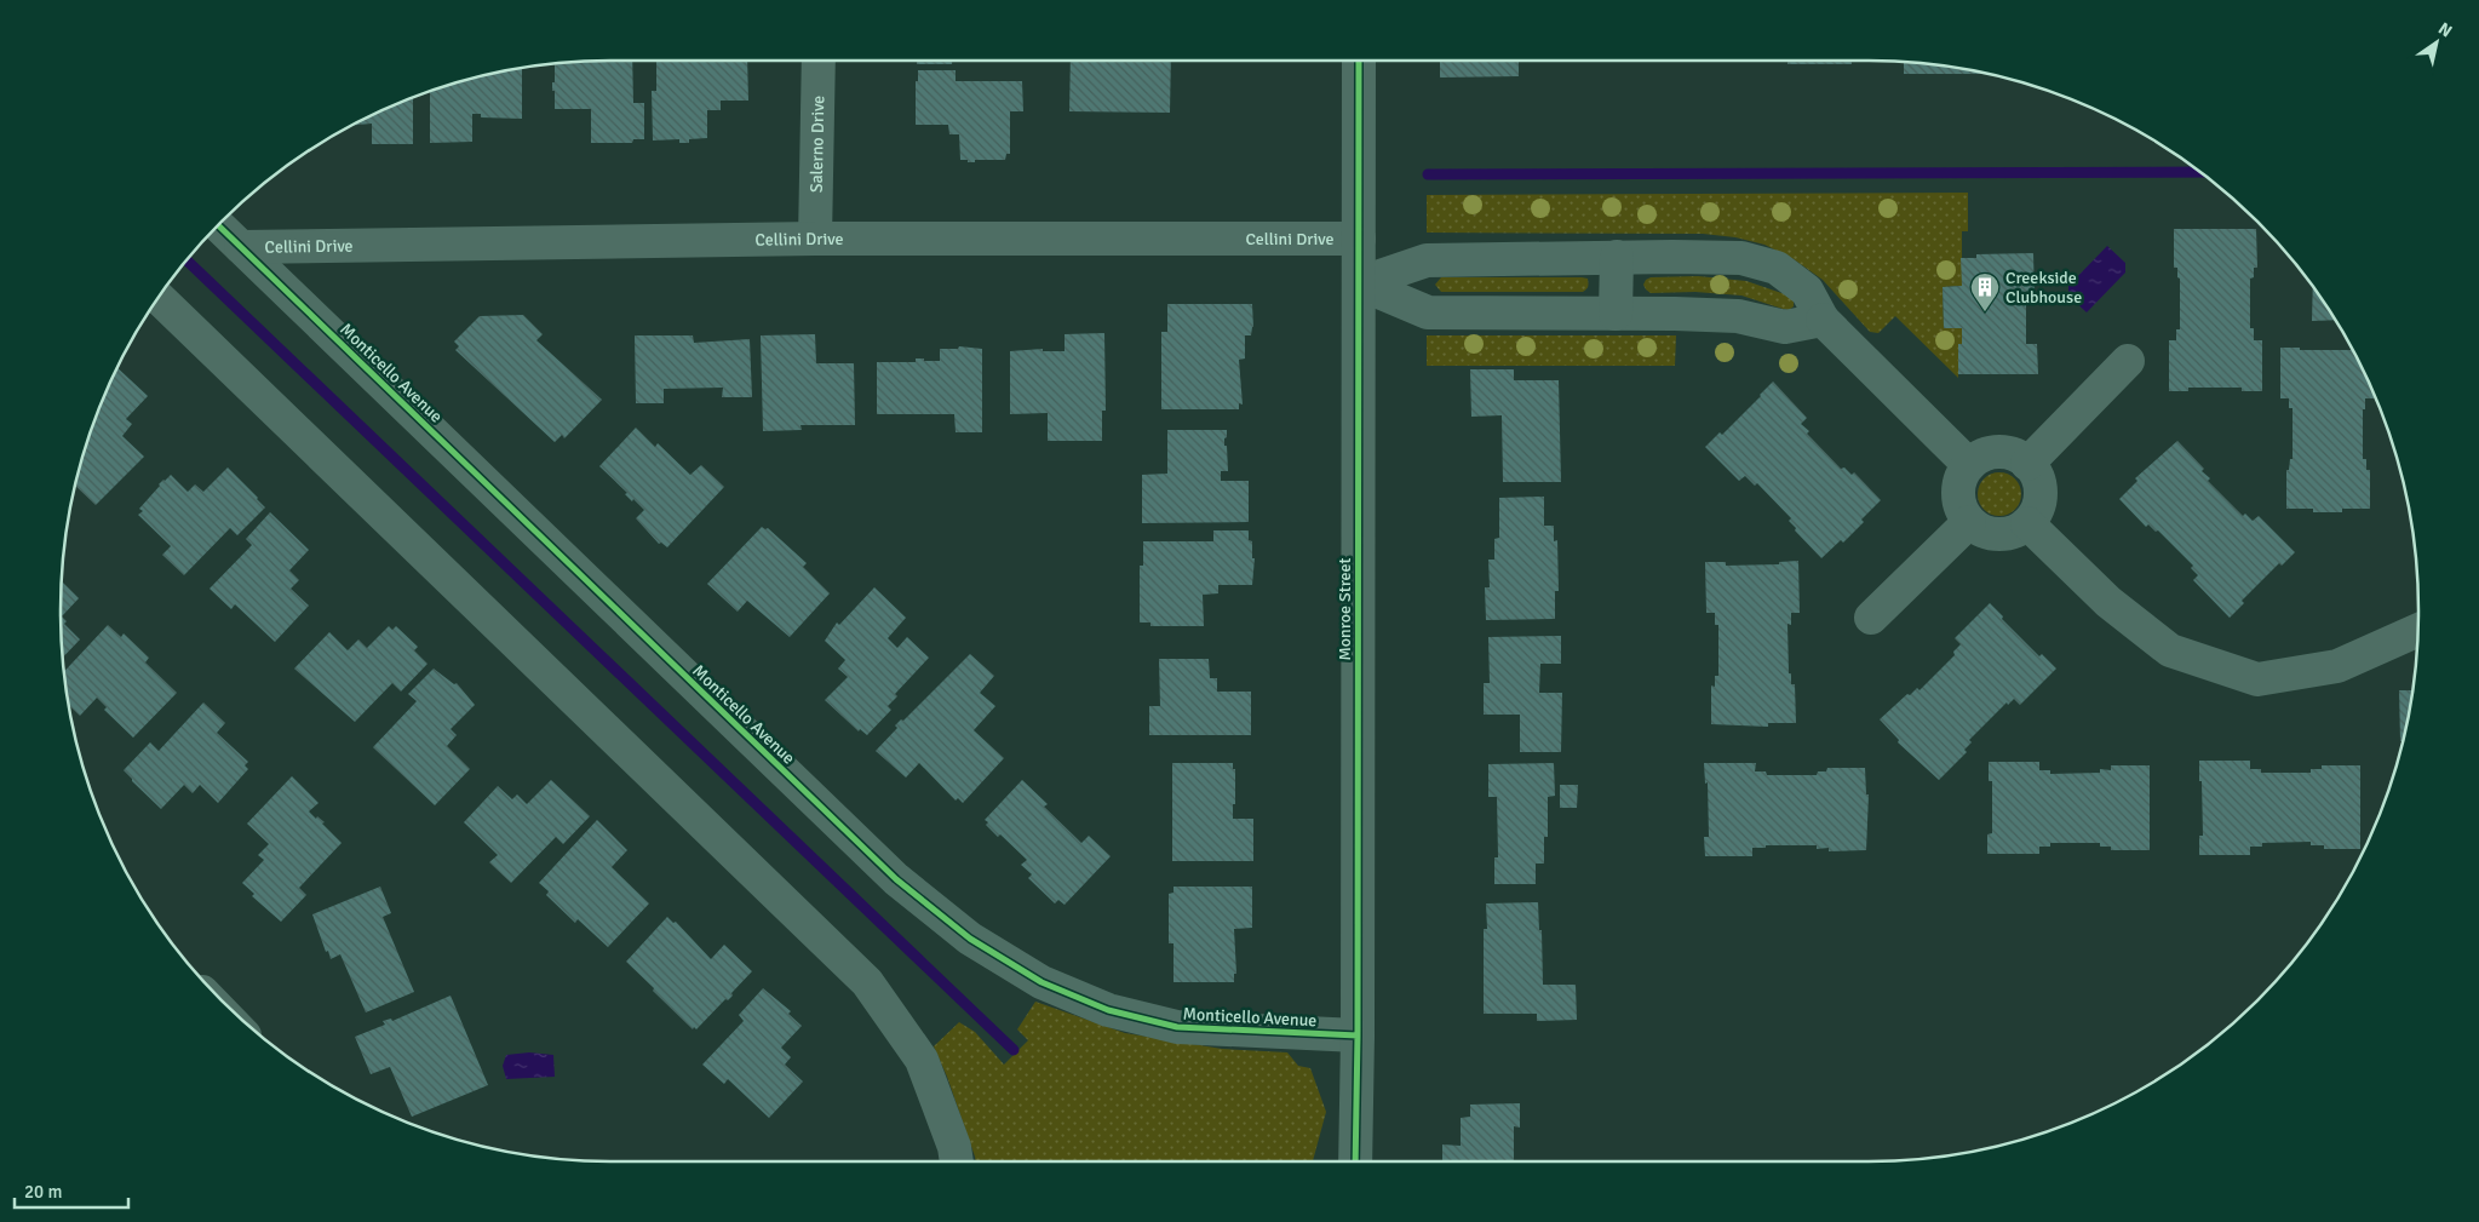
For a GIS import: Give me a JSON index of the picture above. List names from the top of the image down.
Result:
{
  "streets": {
    "street": [
      "Salerno Drive",
      "Cellini Drive",
      "Monticello Avenue",
      "Monroe Street"
    ]
  },
  "crossings": [
    ["Salerno Drive", "Cellini Drive"],
    ["Cellini Drive", "Monticello Avenue"],
    ["Cellini Drive", "Monroe Street"],
    ["Monticello Avenue", "Monroe Street"]
  ],
  "places": {
    "building": ["Creekside Clubhouse"]
  },
  "scale_bar": "20 m",
  "north": "top right"
}
